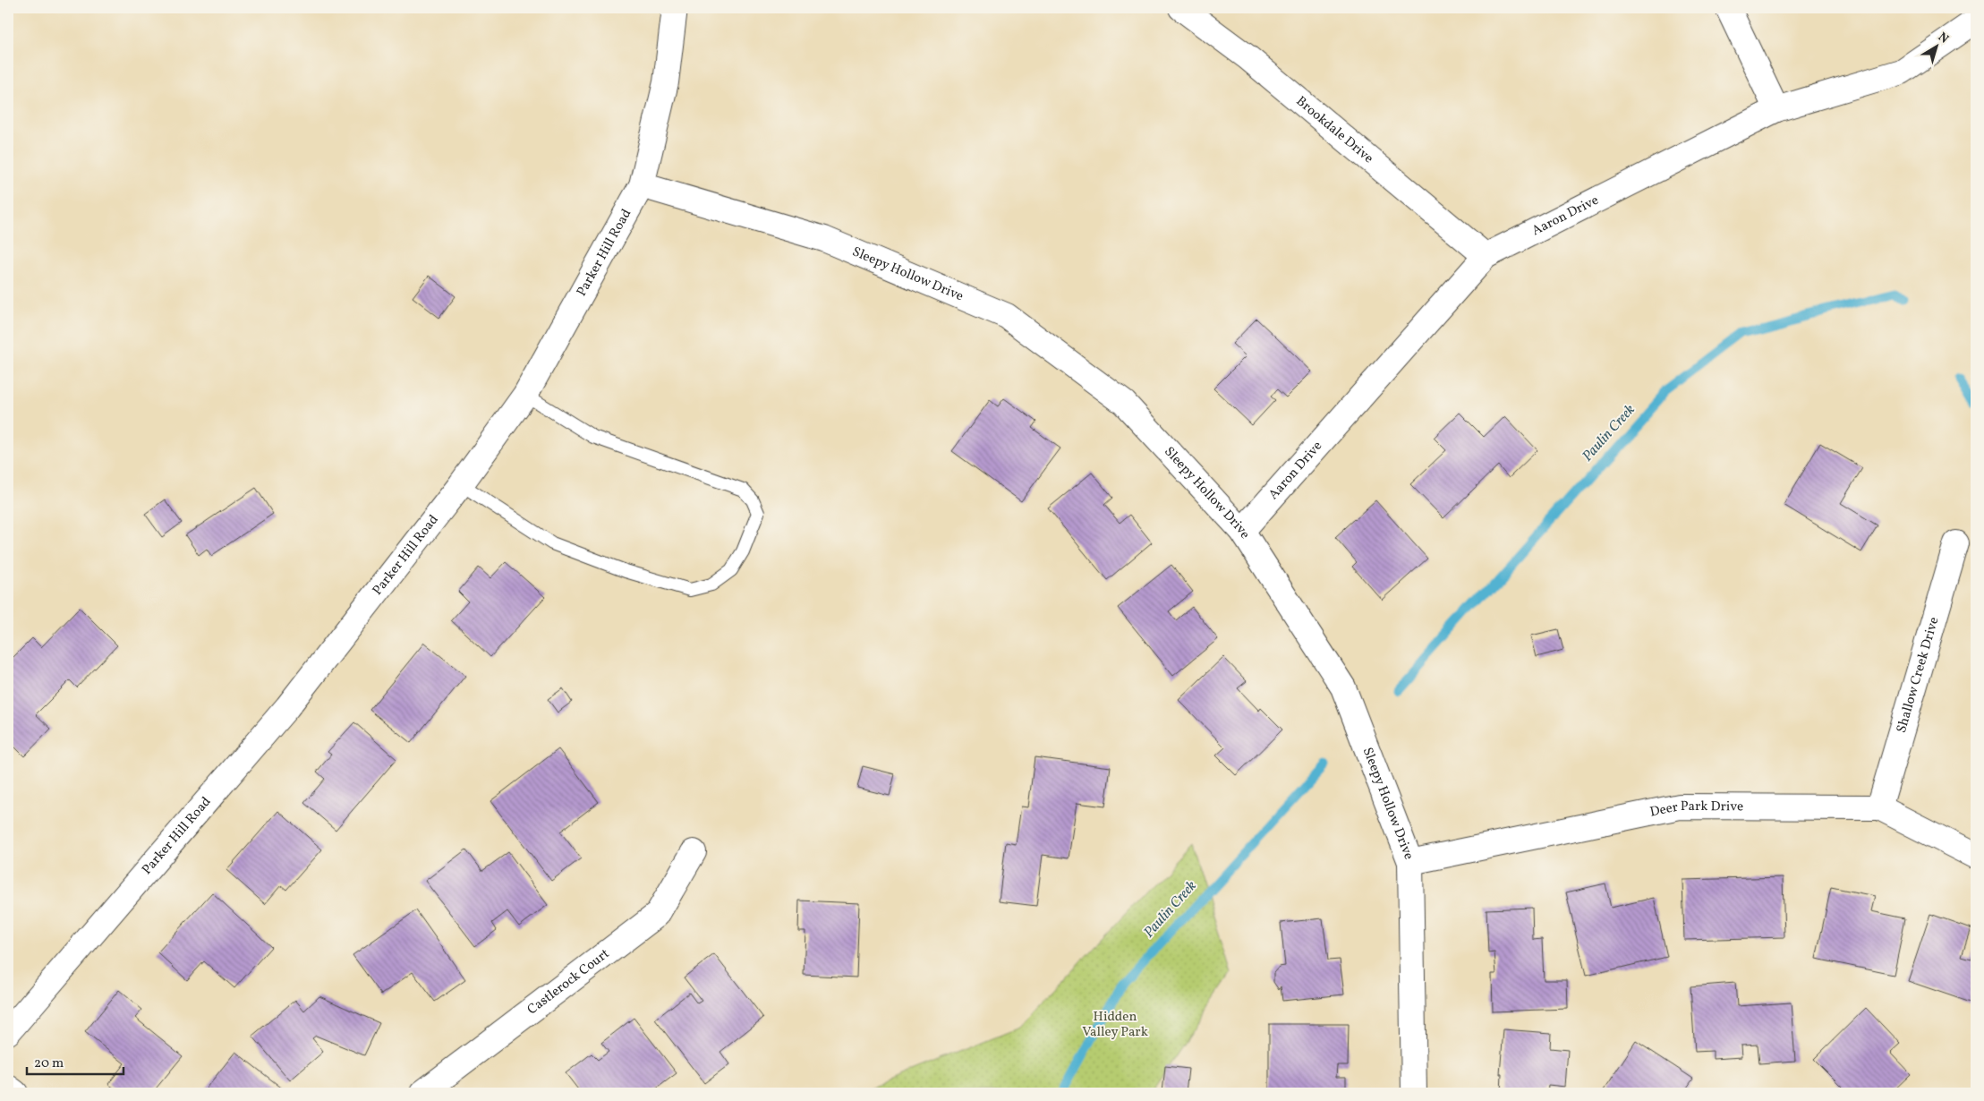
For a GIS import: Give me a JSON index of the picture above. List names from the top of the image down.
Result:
{
  "streets": {
    "street": [
      "Brookdale Drive",
      "Aaron Drive",
      "Parker Hill Road",
      "Sleepy Hollow Drive",
      "Shallow Creek Drive",
      "Deer Park Drive",
      "Castlerock Court"
    ]
  },
  "crossings": [
    ["Brookdale Drive", "Aaron Drive"],
    ["Aaron Drive", "Sleepy Hollow Drive"],
    ["Parker Hill Road", "Sleepy Hollow Drive"],
    ["Sleepy Hollow Drive", "Deer Park Drive"],
    ["Shallow Creek Drive", "Deer Park Drive"]
  ],
  "water": ["Paulin Creek"],
  "parks": ["Hidden Valley Park"],
  "scale_bar": "20 m",
  "north": "top right"
}
